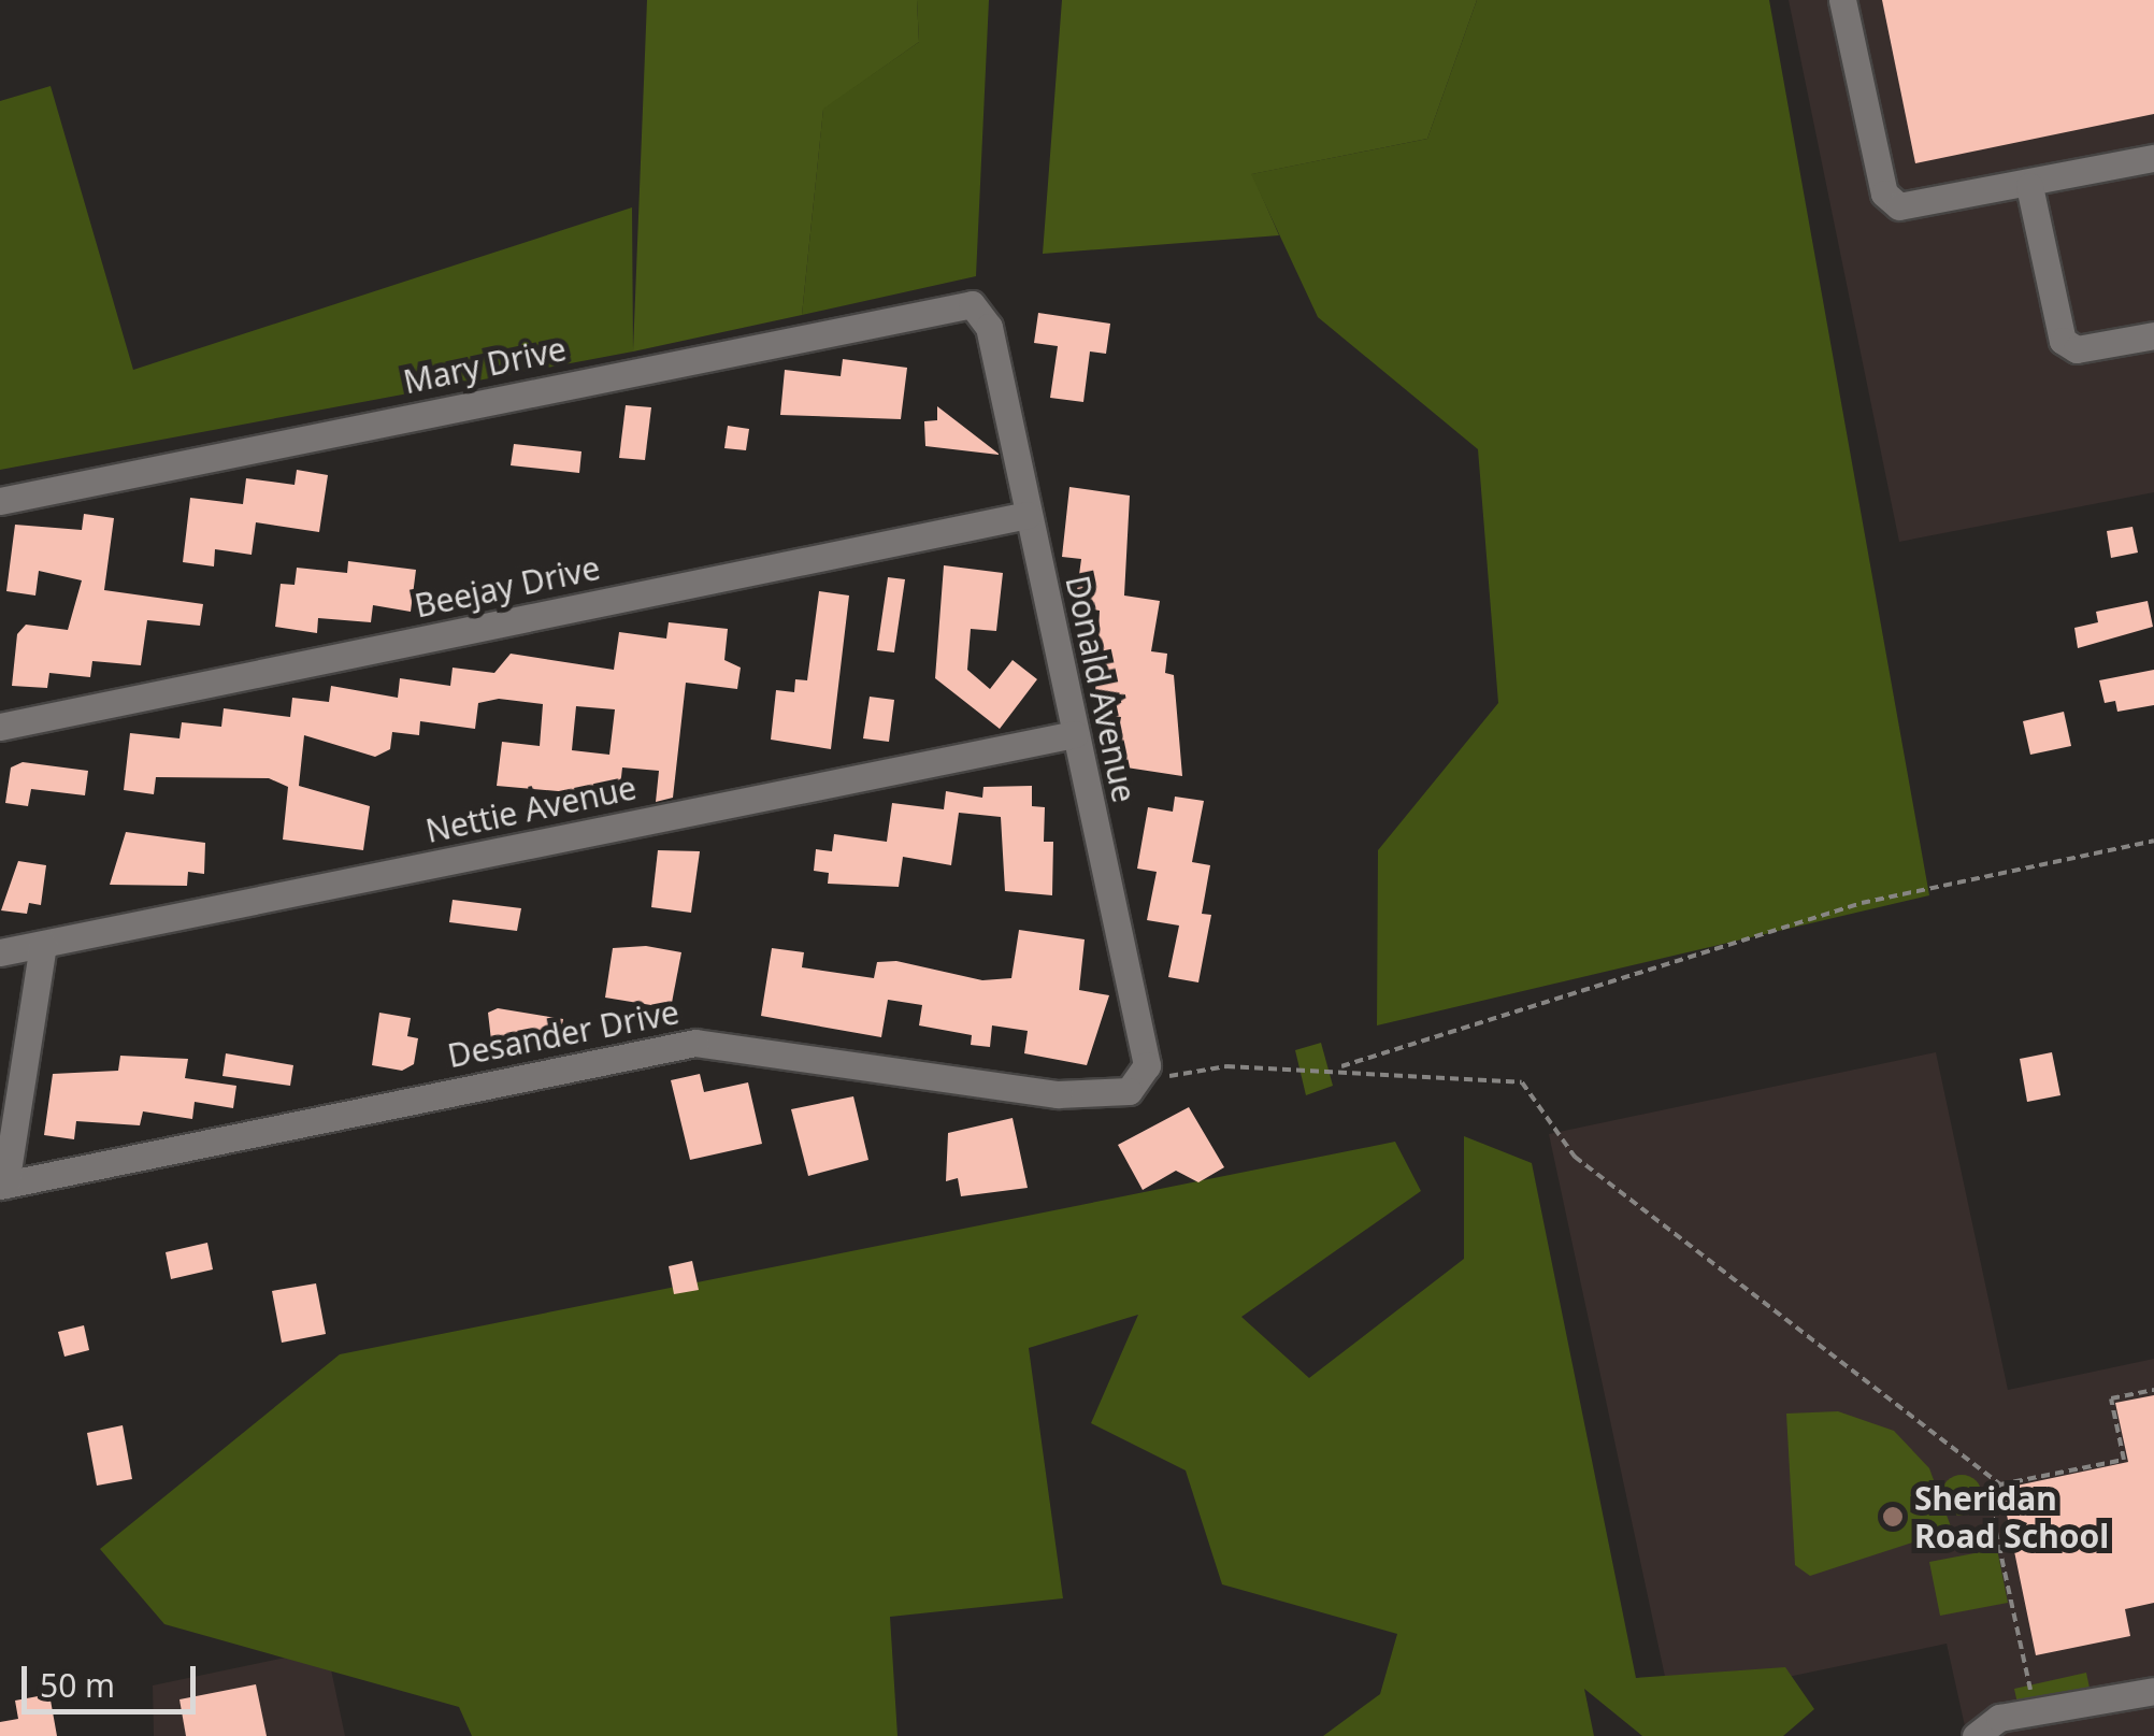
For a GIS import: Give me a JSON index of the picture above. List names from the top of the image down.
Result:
{
  "streets": {
    "street": [
      "Mary Drive",
      "Beejay Drive",
      "Donald Avenue",
      "Nettie Avenue",
      "Desander Drive"
    ]
  },
  "crossings": [
    ["Mary Drive", "Donald Avenue"],
    ["Beejay Drive", "Donald Avenue"],
    ["Donald Avenue", "Nettie Avenue"],
    ["Donald Avenue", "Desander Drive"]
  ],
  "places": ["Sheridan Road School"],
  "scale_bar": "50 m"
}
